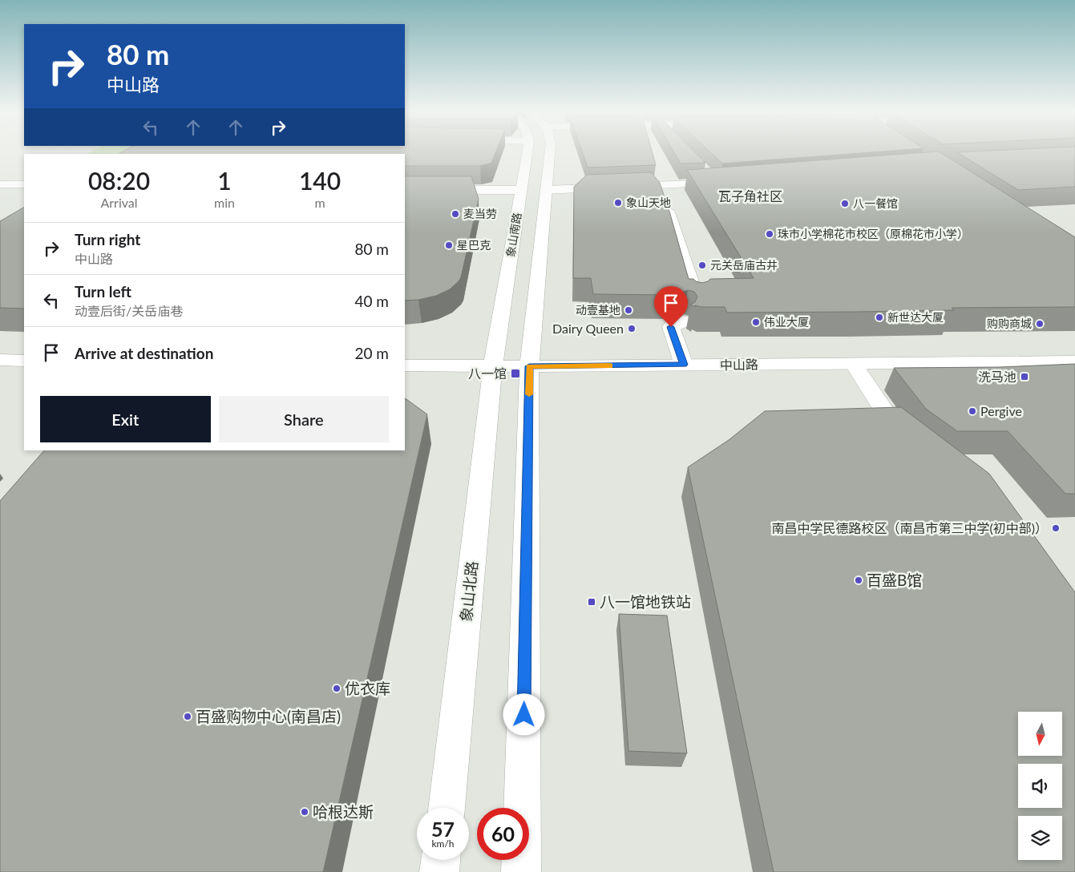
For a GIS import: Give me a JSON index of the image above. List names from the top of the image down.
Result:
{
  "streets": {
    "main road": ["象山南路", "中山路", "象山北路"]
  },
  "crossings": [
    ["象山南路", "中山路"],
    ["象山南路", "象山北路"],
    ["中山路", "象山北路"]
  ],
  "districts": ["瓦子角社区"],
  "places": {
    "other": [
      "象山天地",
      "八一餐馆",
      "麦当劳",
      "珠市小学棉花市校区（原棉花市小学）",
      "星巴克",
      "元关岳庙古井",
      "动壹基地",
      "新世达大厦",
      "伟业大厦",
      "购购商城",
      "Dairy Queen",
      "Pergive",
      "南昌中学民德路校区（南昌市第三中学(初中部)）",
      "百盛B馆",
      "优衣库",
      "百盛购物中心(南昌店)",
      "哈根达斯"
    ],
    "transit": ["八一馆", "洗马池", "八一馆地铁站"]
  },
  "north": "bottom",
  "page": {
    "turn": ["80 m", "中山路"],
    "eta": [
      "08:20",
      "Arrival",
      "1",
      "min",
      "140",
      "m"
    ],
    "list": [
      {
        "name": "Turn right",
        "note": "中山路",
        "value": "80 m"
      },
      {
        "name": "Turn left",
        "note": "动壹后街/关岳庙巷",
        "value": "40 m"
      },
      {
        "name": "Arrive at destination",
        "value": "20 m"
      }
    ],
    "buttons": ["Exit", "Share"],
    "speed": "57 km/h",
    "limit": "60"
  }
}
